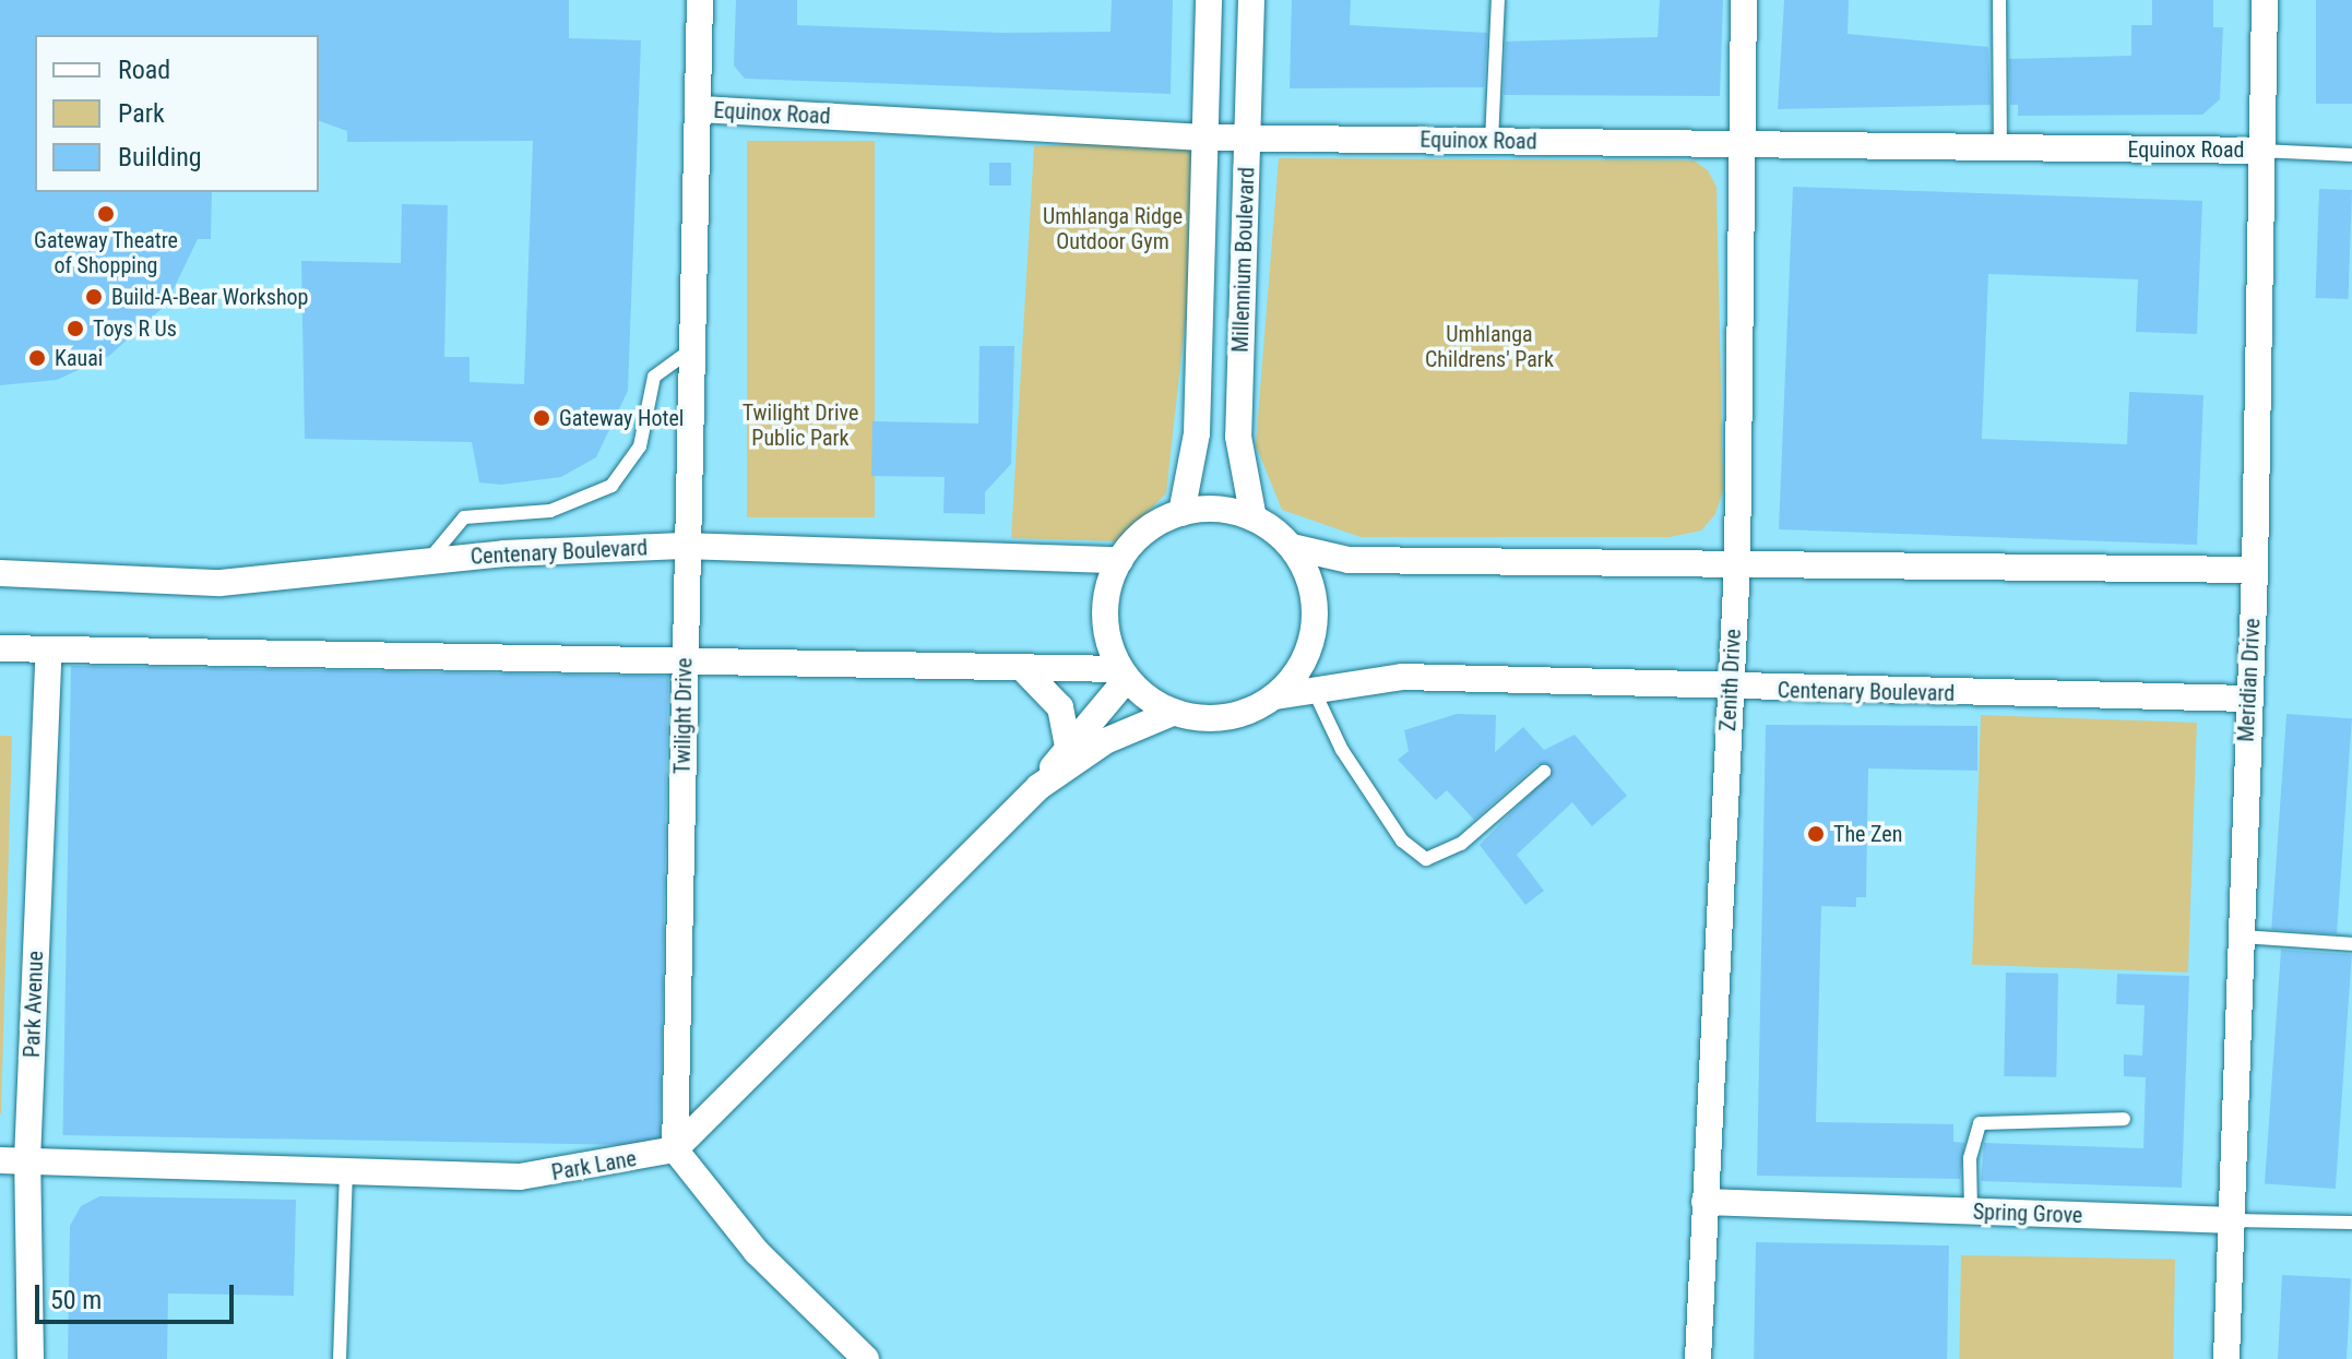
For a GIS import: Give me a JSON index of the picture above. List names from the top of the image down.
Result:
{
  "streets": {
    "street": [
      "Equinox Road",
      "Millennium Boulevard",
      "Centenary Boulevard",
      "Zenith Drive",
      "Meridian Drive",
      "Twilight Drive",
      "Park Avenue",
      "Park Lane",
      "Spring Grove"
    ]
  },
  "crossings": [
    ["Equinox Road", "Millennium Boulevard"],
    ["Equinox Road", "Zenith Drive"],
    ["Equinox Road", "Meridian Drive"],
    ["Equinox Road", "Twilight Drive"],
    ["Millennium Boulevard", "Centenary Boulevard"],
    ["Centenary Boulevard", "Zenith Drive"],
    ["Centenary Boulevard", "Meridian Drive"],
    ["Centenary Boulevard", "Twilight Drive"],
    ["Zenith Drive", "Spring Grove"],
    ["Meridian Drive", "Spring Grove"],
    ["Twilight Drive", "Park Lane"],
    ["Park Avenue", "Park Lane"]
  ],
  "parks": ["Umhlanga Ridge Outdoor Gym", "Umhlanga Childrens' Park", "Twilight Drive Public Park"],
  "places": [
    "Gateway Theatre of Shopping",
    "Build-A-Bear Workshop",
    "Toys R Us",
    "Kauai",
    "Gateway Hotel",
    "The Zen"
  ],
  "legend": ["Road", "Park", "Building"],
  "scale_bar": "50 m"
}
